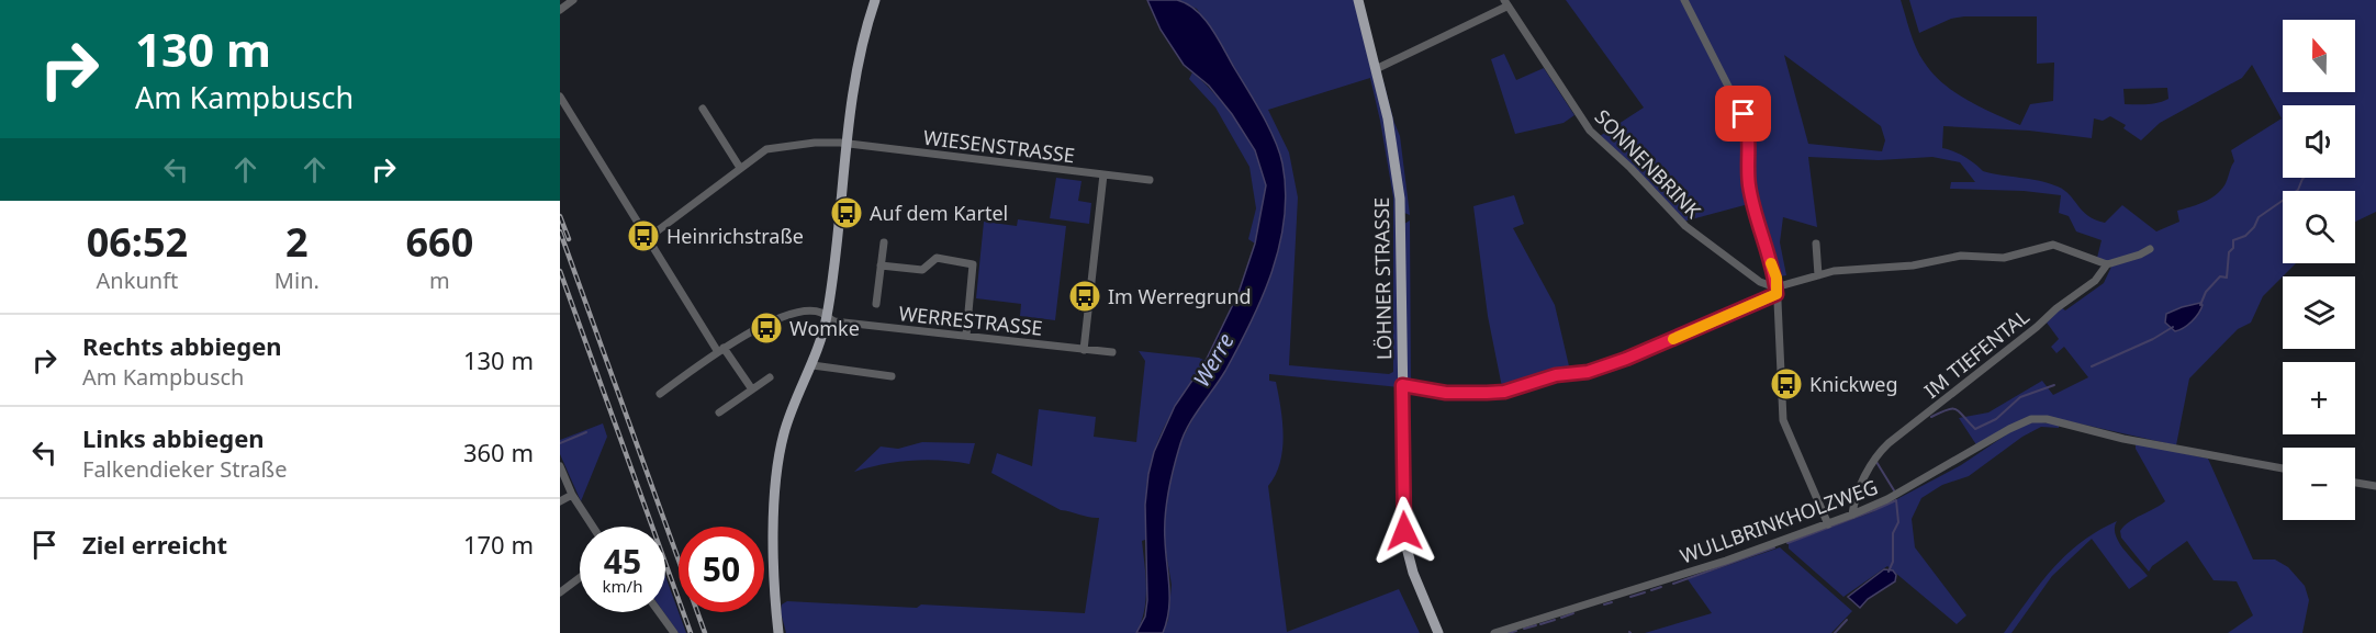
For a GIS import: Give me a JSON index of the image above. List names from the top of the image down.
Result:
{
  "streets": {
    "main road": ["LÖHNER STRASSE"],
    "street": [
      "WIESENSTRASSE",
      "SONNENBRINK",
      "WERRESTRASSE",
      "IM TIEFENTAL",
      "WULLBRINKHOLZWEG"
    ]
  },
  "crossings": [
    ["IM TIEFENTAL", "WULLBRINKHOLZWEG"]
  ],
  "water": ["Werre"],
  "places": {
    "bus stop": [
      "Auf dem Kartel",
      "Heinrichstraße",
      "Im Werregrund",
      "Womke",
      "Knickweg"
    ]
  },
  "north": "top",
  "page": {
    "turn": ["130 m", "Am Kampbusch"],
    "map_buttons": ["+", "−"],
    "eta": [
      "06:52",
      "Ankunft",
      "2",
      "Min.",
      "660",
      "m"
    ],
    "list": [
      {
        "name": "Rechts abbiegen",
        "note": "Am Kampbusch",
        "value": "130 m"
      },
      {
        "name": "Links abbiegen",
        "note": "Falkendieker Straße",
        "value": "360 m"
      },
      {
        "name": "Ziel erreicht",
        "value": "170 m"
      }
    ],
    "speed": "45 km/h",
    "limit": "50"
  }
}
